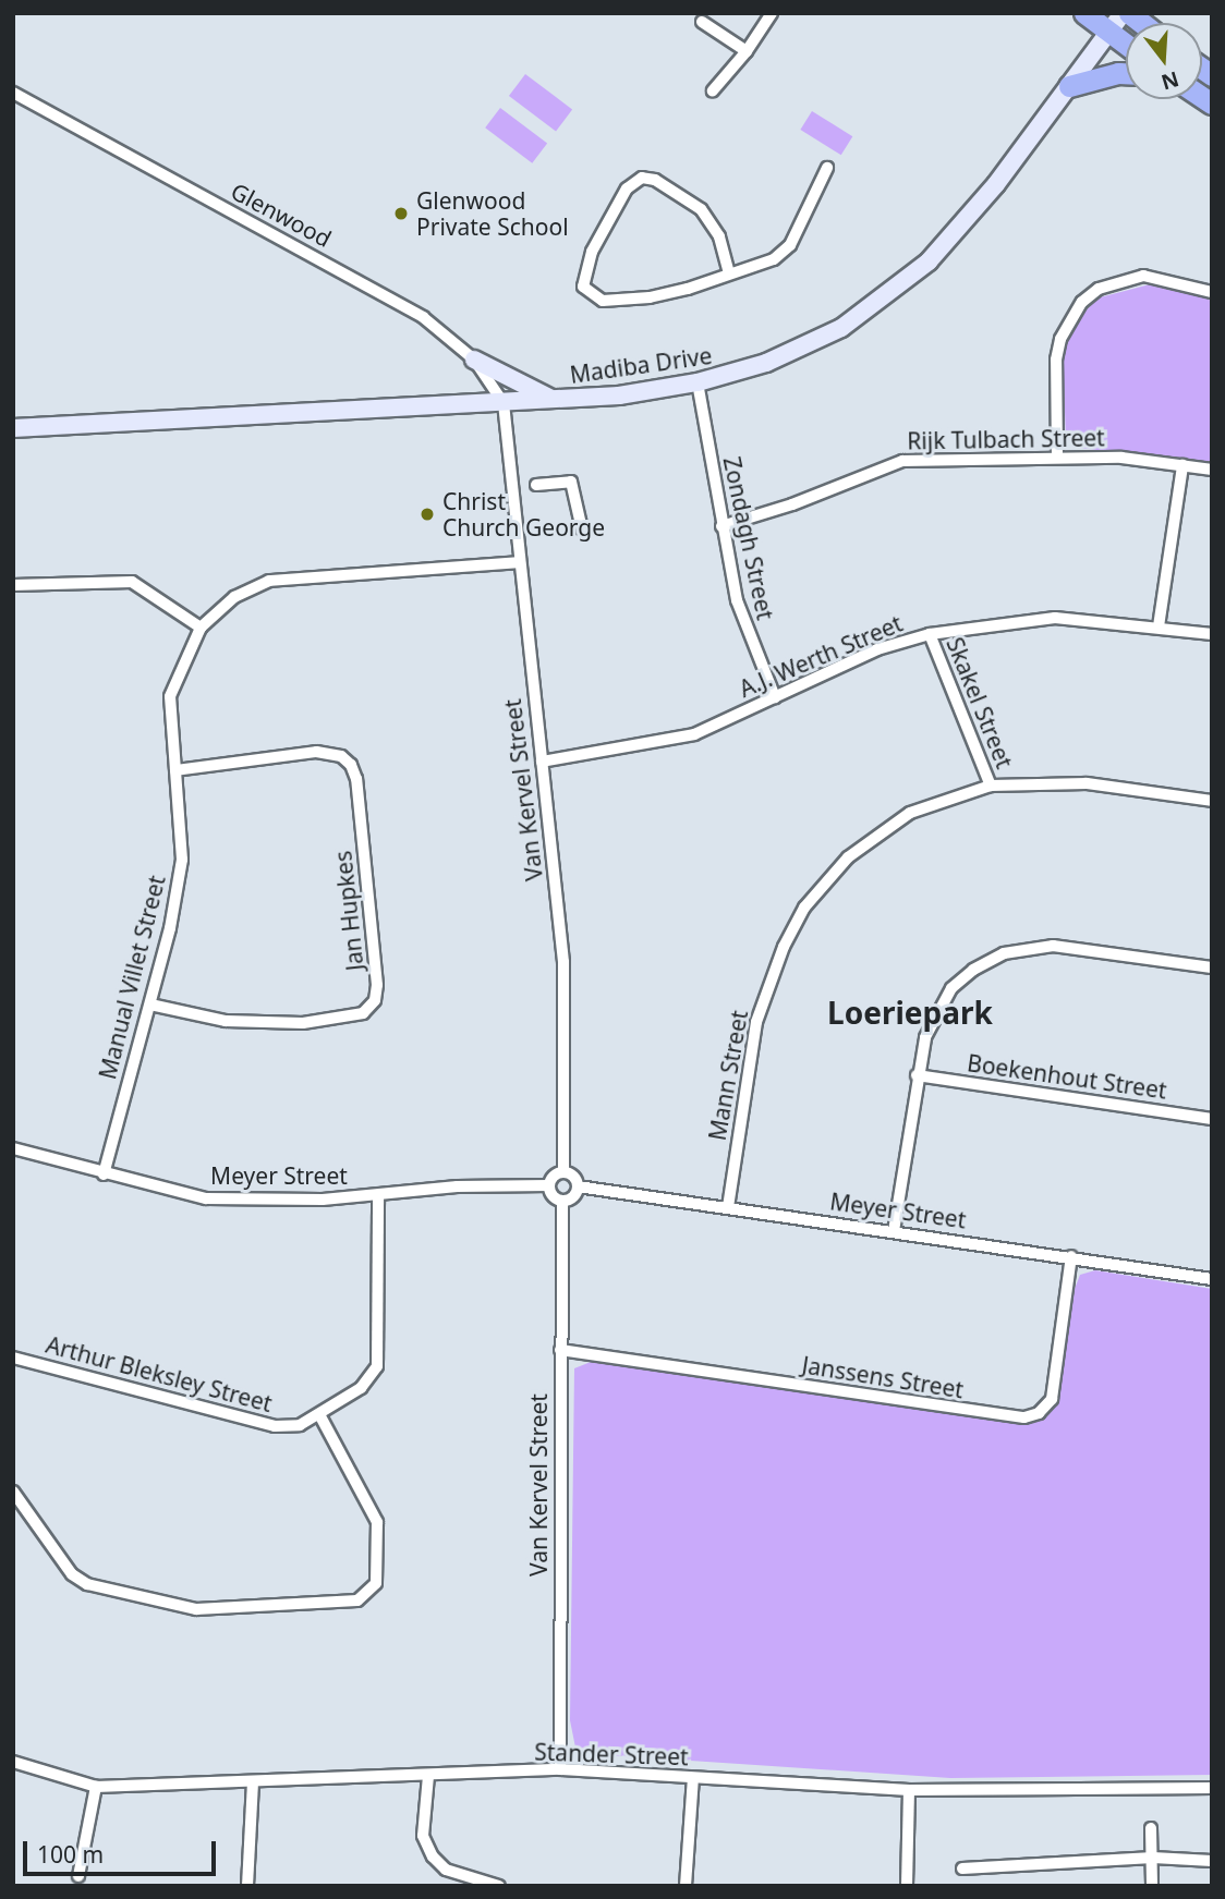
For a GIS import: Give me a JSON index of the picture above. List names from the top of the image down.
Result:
{
  "streets": {
    "street": [
      "Glenwood",
      "Madiba Drive",
      "Rijk Tulbach Street",
      "Zondagh Street",
      "A.J. Werth Street",
      "Skakel Street",
      "Van Kervel Street",
      "Jan Hupkes",
      "Manual Villet Street",
      "Mann Street",
      "Boekenhout Street",
      "Meyer Street",
      "Arthur Bleksley Street",
      "Janssens Street",
      "Stander Street"
    ]
  },
  "crossings": [
    ["Glenwood", "Madiba Drive"],
    ["Glenwood", "Van Kervel Street"],
    ["Madiba Drive", "Zondagh Street"],
    ["Madiba Drive", "Van Kervel Street"],
    ["Rijk Tulbach Street", "Zondagh Street"],
    ["Zondagh Street", "A.J. Werth Street"],
    ["A.J. Werth Street", "Skakel Street"],
    ["A.J. Werth Street", "Van Kervel Street"],
    ["Skakel Street", "Mann Street"],
    ["Van Kervel Street", "Manual Villet Street"],
    ["Van Kervel Street", "Meyer Street"],
    ["Van Kervel Street", "Janssens Street"],
    ["Van Kervel Street", "Stander Street"],
    ["Jan Hupkes", "Manual Villet Street"],
    ["Manual Villet Street", "Meyer Street"],
    ["Mann Street", "Meyer Street"],
    ["Meyer Street", "Arthur Bleksley Street"],
    ["Meyer Street", "Janssens Street"]
  ],
  "districts": ["Loeriepark"],
  "places": ["Glenwood Private School", "Christ Church George"],
  "scale_bar": "100 m",
  "north": "bottom"
}
